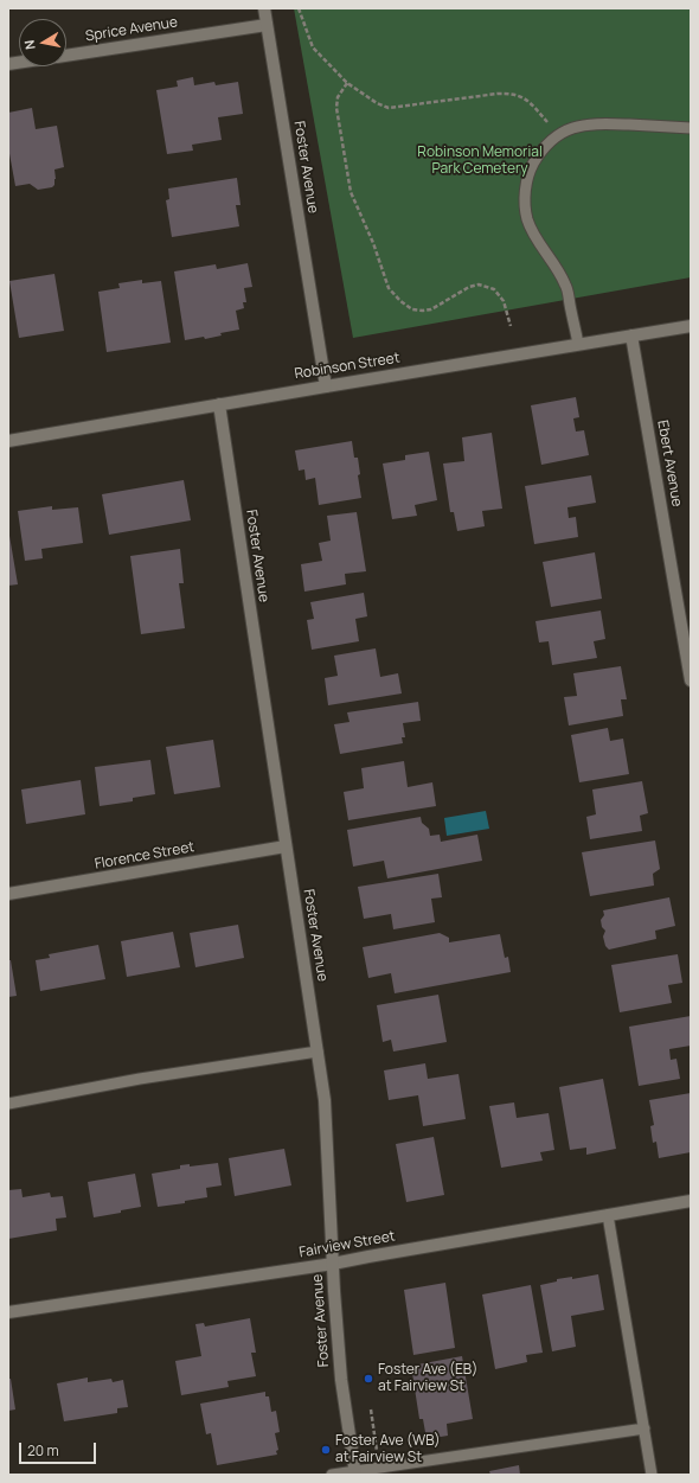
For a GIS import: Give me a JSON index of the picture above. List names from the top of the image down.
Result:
{
  "streets": {
    "street": [
      "Sprice Avenue",
      "Foster Avenue",
      "Robinson Street",
      "Ebert Avenue",
      "Florence Street",
      "Fairview Street"
    ]
  },
  "crossings": [
    ["Sprice Avenue", "Foster Avenue"],
    ["Foster Avenue", "Robinson Street"],
    ["Foster Avenue", "Florence Street"],
    ["Foster Avenue", "Fairview Street"],
    ["Robinson Street", "Ebert Avenue"]
  ],
  "parks": ["Robinson Memorial Park Cemetery"],
  "places": ["Foster Ave (EB) at Fairview St", "Foster Ave (WB) at Fairview St"],
  "scale_bar": "20 m",
  "north": "left"
}
